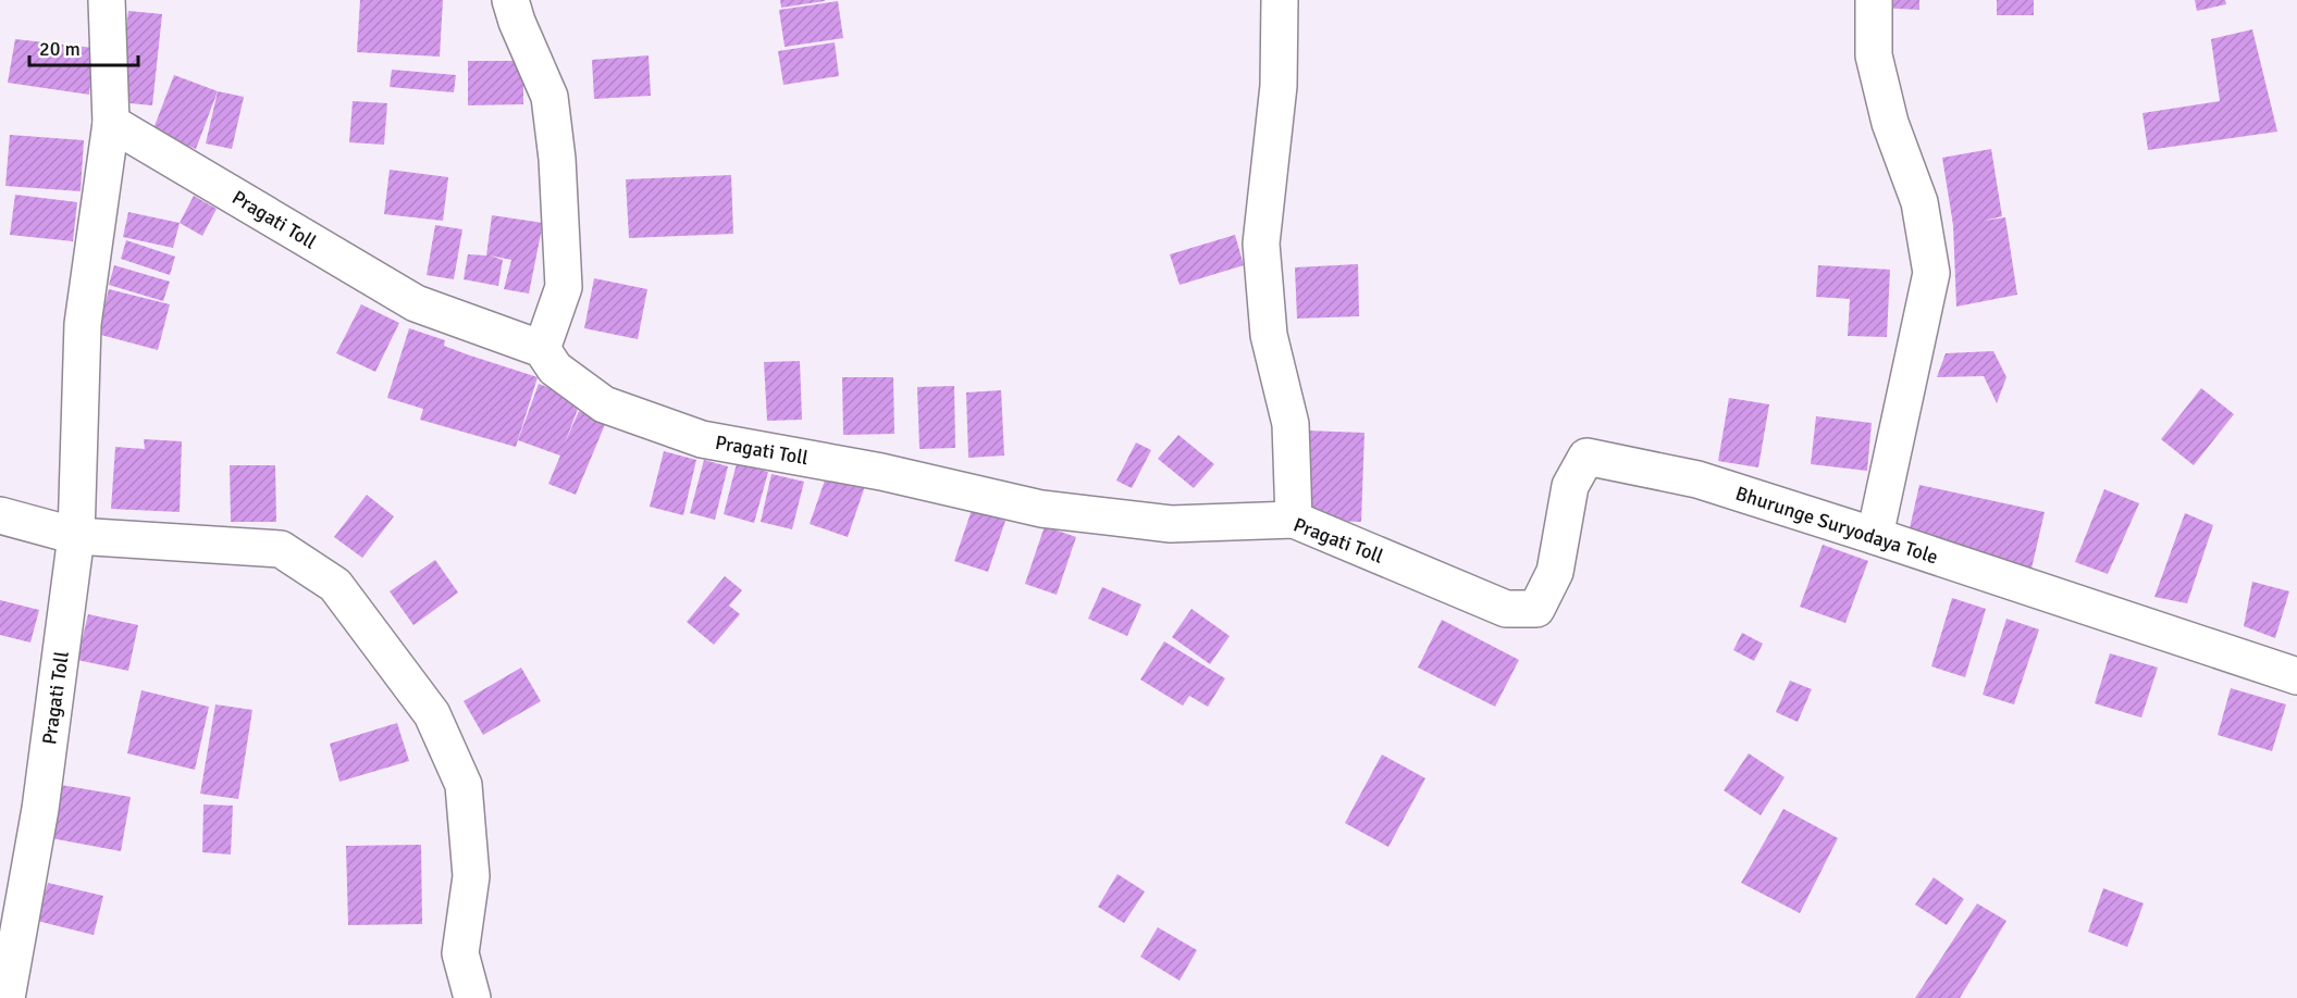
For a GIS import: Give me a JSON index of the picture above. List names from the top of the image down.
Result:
{
  "streets": {
    "street": ["Pragati Toll", "Bhurunge Suryodaya Tole"]
  },
  "crossings": [
    ["Pragati Toll", "Bhurunge Suryodaya Tole"]
  ],
  "scale_bar": "20 m"
}
